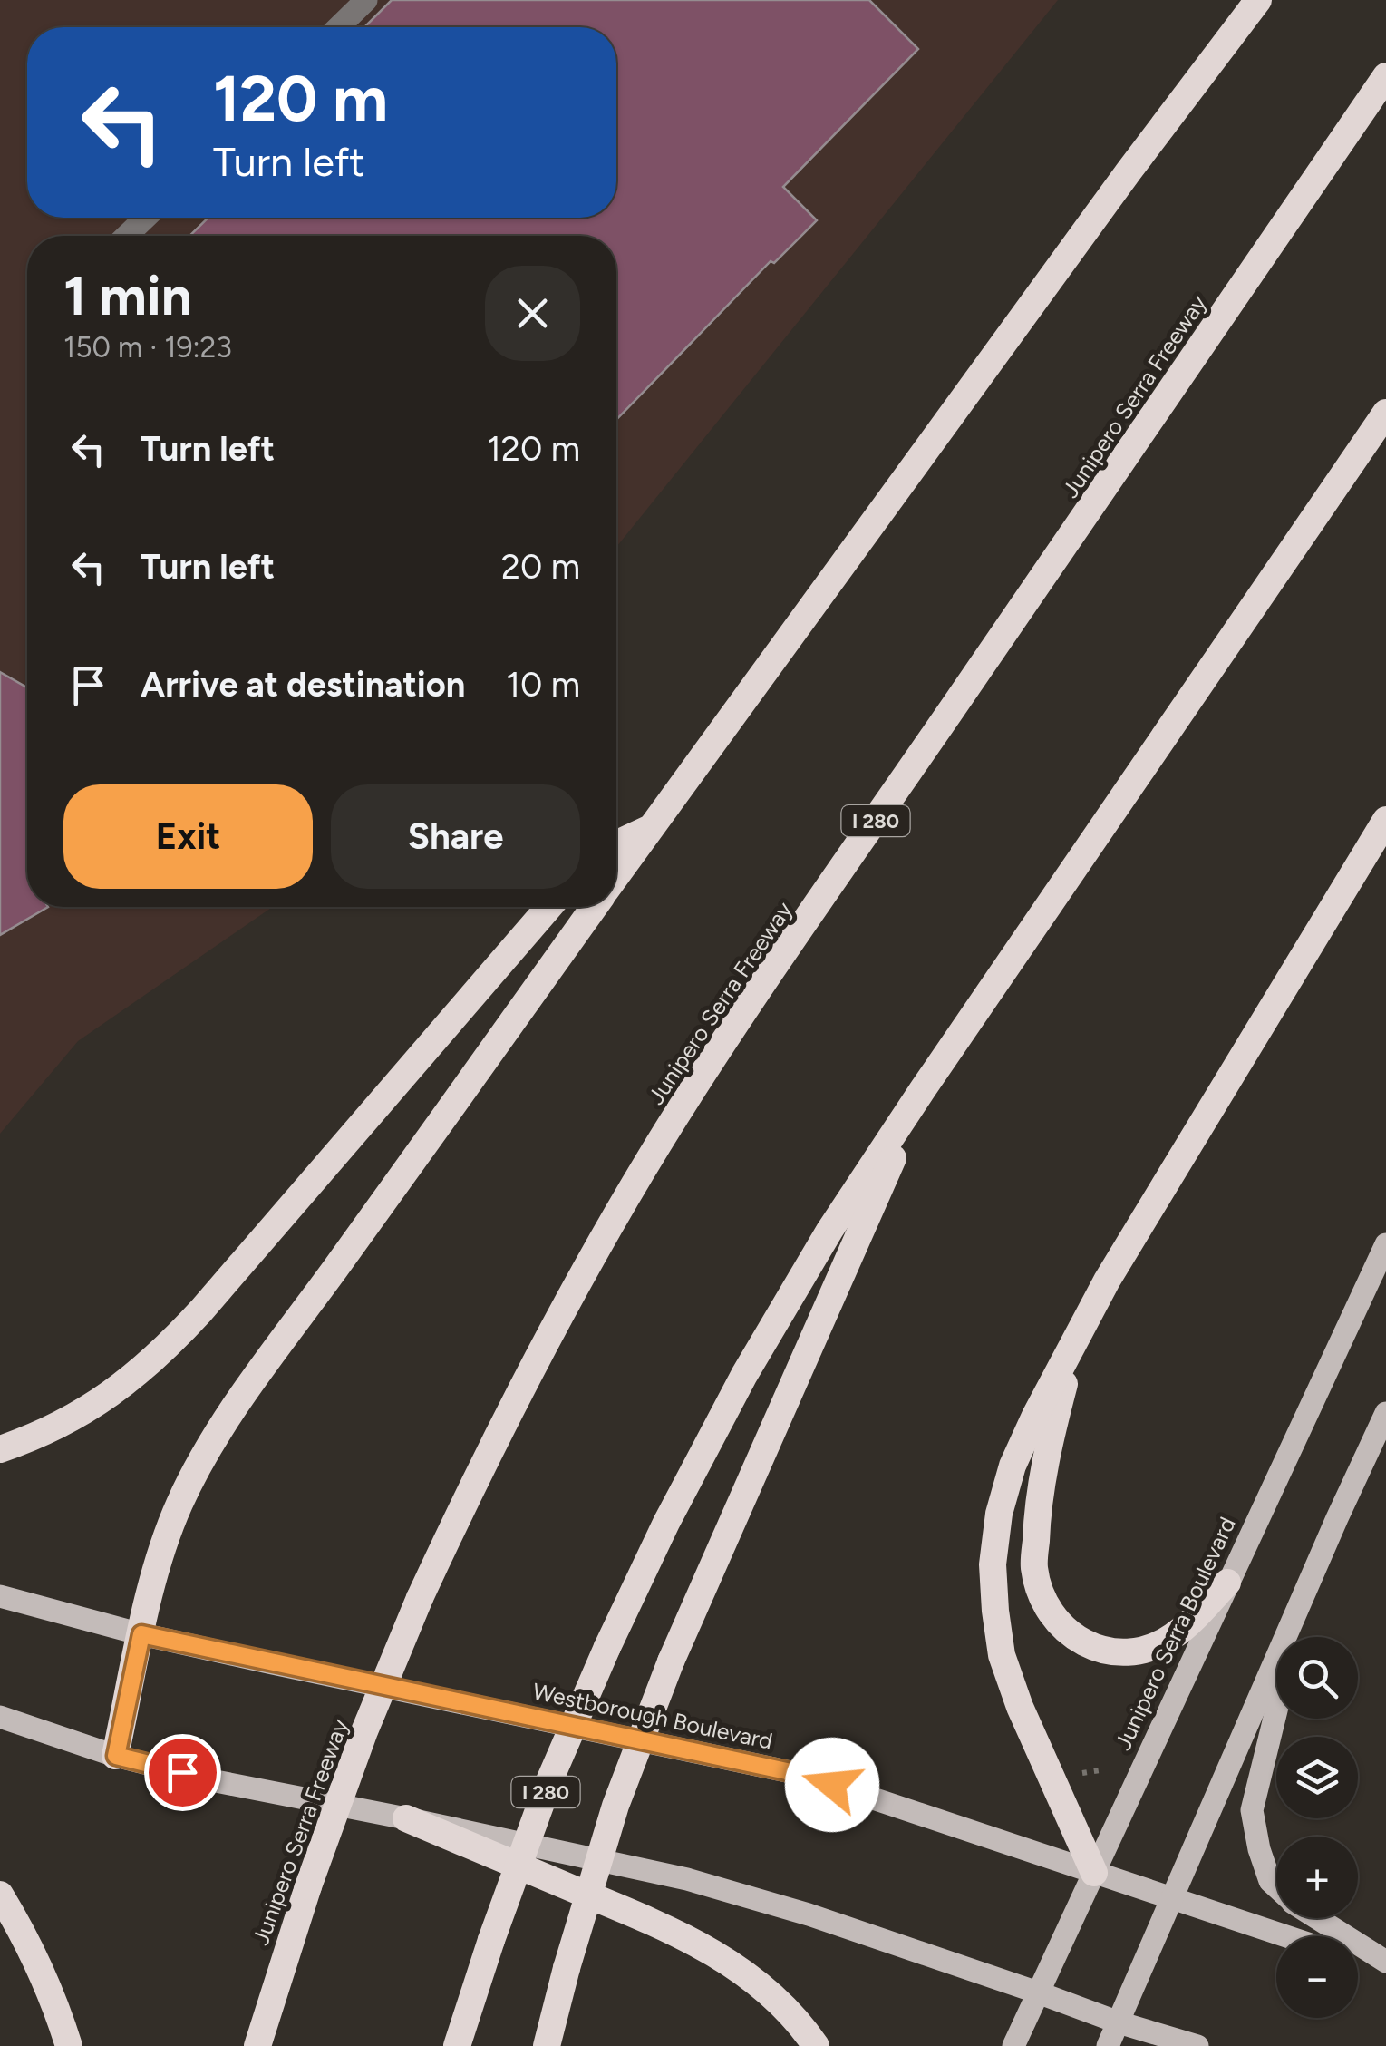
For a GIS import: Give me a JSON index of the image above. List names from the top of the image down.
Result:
{
  "streets": {
    "highway": ["Junipero Serra Freeway", "I 280"],
    "main road": ["Junipero Serra Boulevard", "Westborough Boulevard"]
  },
  "crossings": [
    ["Junipero Serra Boulevard", "Westborough Boulevard"]
  ],
  "page": {
    "turn": ["120 m", "Turn left"],
    "heading": ["1 min", "150 m · 19:23"],
    "list": [
      {
        "name": "Turn left",
        "value": "120 m"
      },
      {
        "name": "Turn left",
        "value": "20 m"
      },
      {
        "name": "Arrive at destination",
        "value": "10 m"
      }
    ],
    "buttons": ["Exit", "Share"],
    "map_buttons": ["+", "−"]
  }
}
